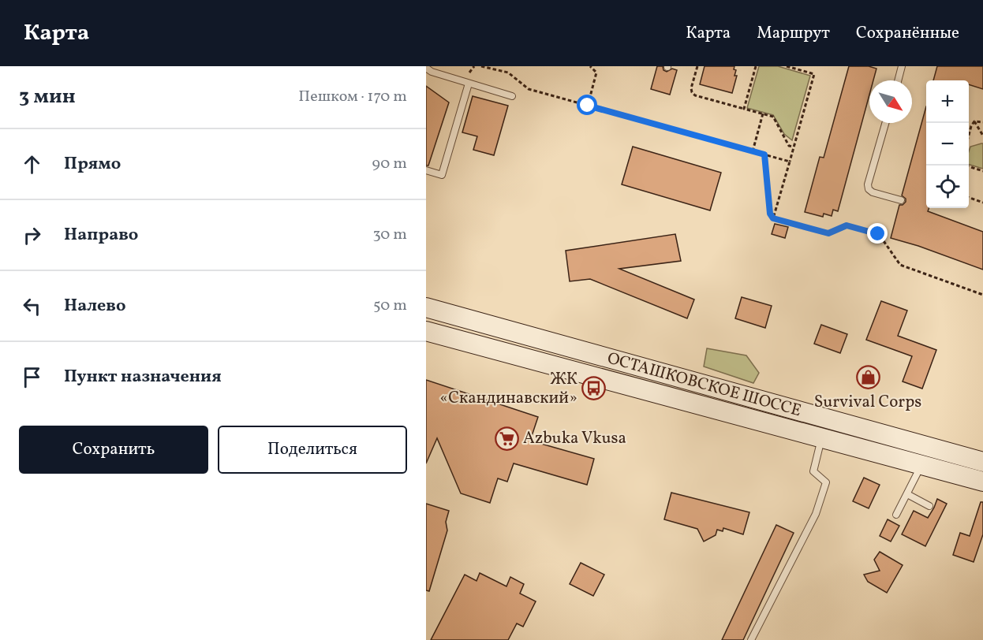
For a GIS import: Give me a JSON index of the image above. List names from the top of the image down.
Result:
{
  "streets": {
    "main road": ["ОСТАШКОВСКОЕ ШОССЕ"]
  },
  "places": {
    "shop": ["Survival Corps"],
    "bus stop": ["ЖК «Скандинавский»"],
    "supermarket": ["Azbuka Vkusa"]
  },
  "north": "bottom right",
  "page": {
    "header": "Карта",
    "nav": ["Карта", "Маршрут", "Сохранённые"],
    "heading": ["3 мин", "Пешком · 170 m"],
    "map_buttons": ["+", "−"],
    "list": [
      ["Прямо", "90 m"],
      ["Направо", "30 m"],
      ["Налево", "50 m"],
      "Пункт назначения"
    ],
    "buttons": ["Сохранить", "Поделиться"]
  }
}
